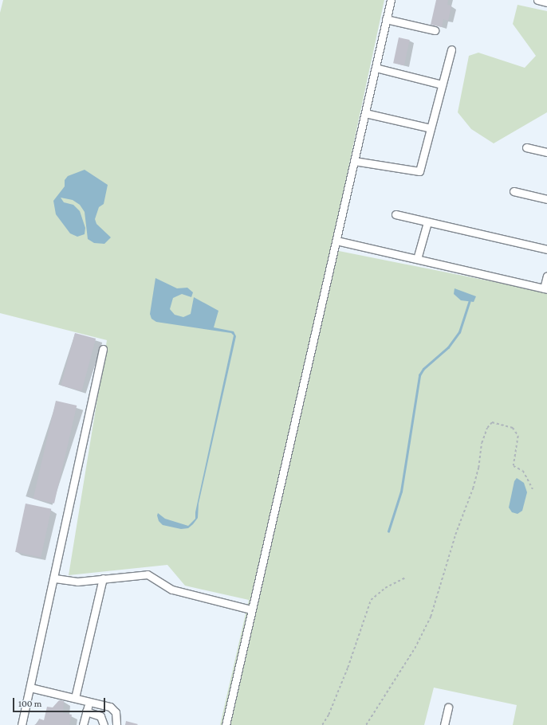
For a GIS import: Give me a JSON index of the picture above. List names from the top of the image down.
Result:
{
  "scale_bar": "100 m"
}
